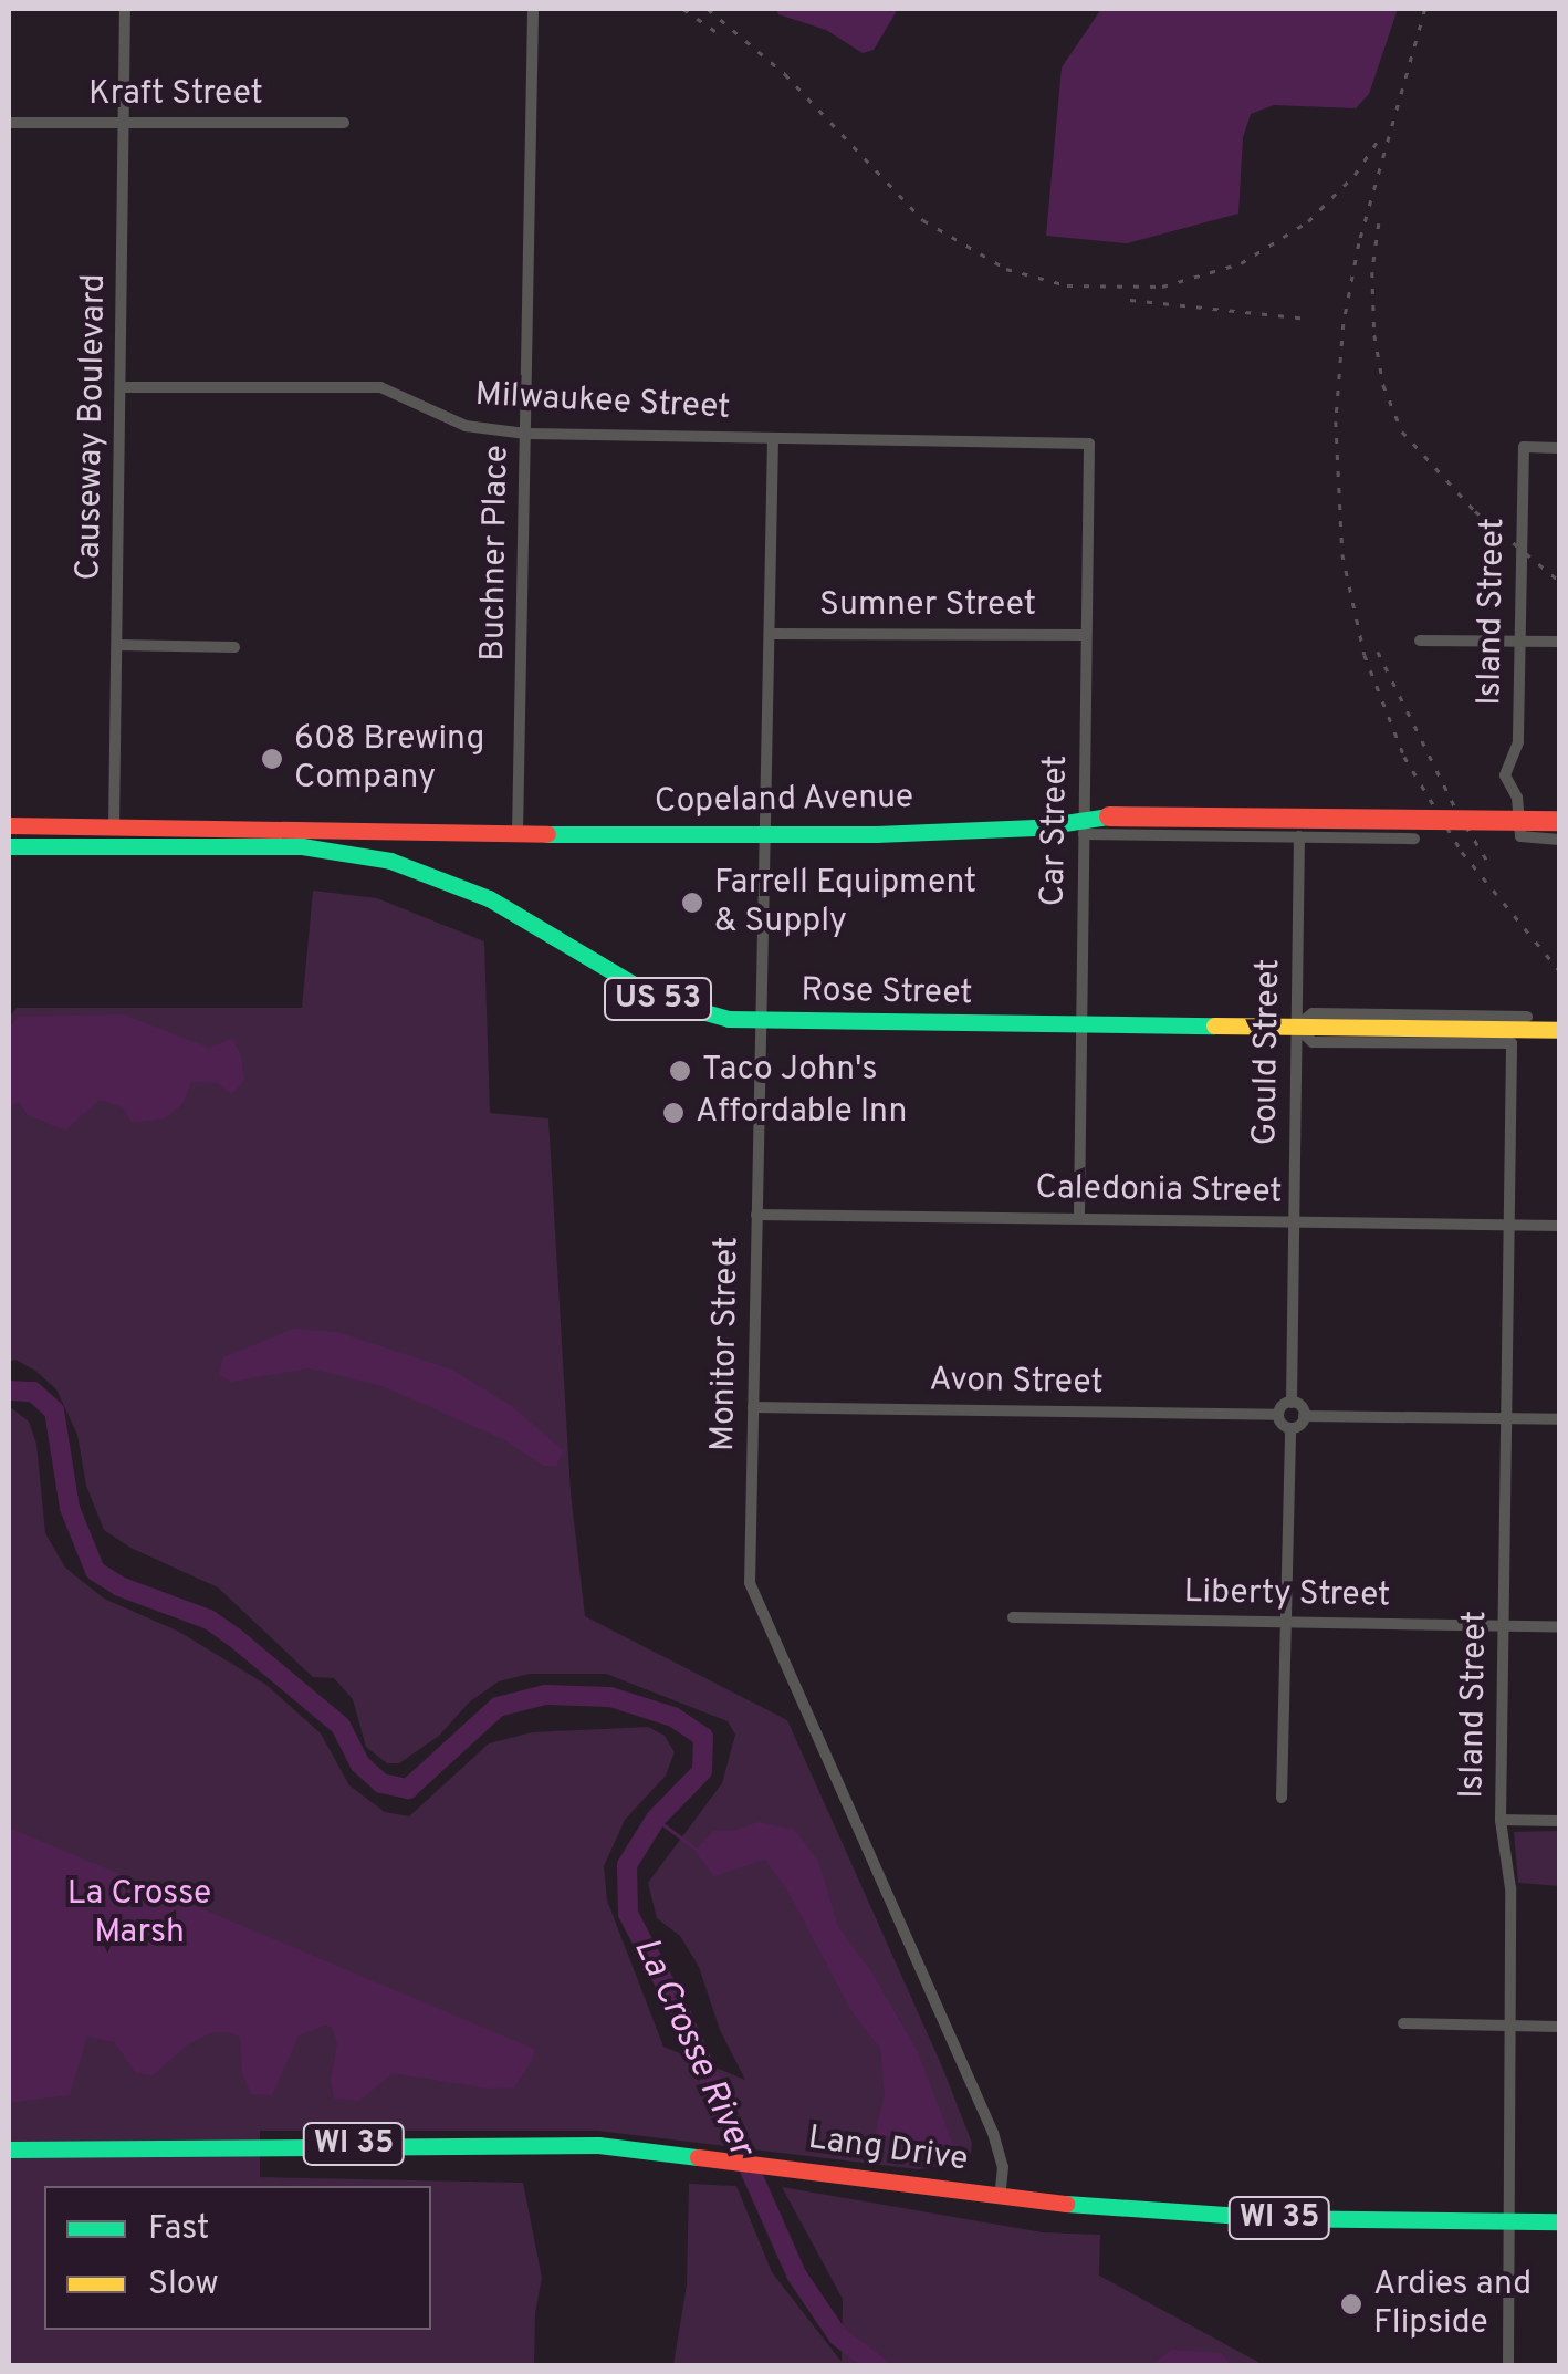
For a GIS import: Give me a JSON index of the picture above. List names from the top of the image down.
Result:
{
  "streets": {
    "main road": [
      "Copeland Avenue",
      "Rose Street",
      "US 53",
      "WI 35",
      "Lang Drive"
    ],
    "street": [
      "Kraft Street",
      "Milwaukee Street",
      "Causeway Boulevard",
      "Buchner Place",
      "Sumner Street",
      "Island Street",
      "Car Street",
      "Gould Street",
      "Caledonia Street",
      "Monitor Street",
      "Avon Street",
      "Liberty Street"
    ]
  },
  "crossings": [
    ["Kraft Street", "Causeway Boulevard"],
    ["Milwaukee Street", "Causeway Boulevard"],
    ["Milwaukee Street", "Buchner Place"],
    ["Milwaukee Street", "Car Street"],
    ["Milwaukee Street", "Monitor Street"],
    ["Causeway Boulevard", "Copeland Avenue"],
    ["Causeway Boulevard", "Rose Street"],
    ["Causeway Boulevard", "US 53"],
    ["Buchner Place", "Copeland Avenue"],
    ["Sumner Street", "Car Street"],
    ["Sumner Street", "Monitor Street"],
    ["Island Street", "Rose Street"],
    ["Island Street", "Gould Street"],
    ["Island Street", "Caledonia Street"],
    ["Island Street", "Liberty Street"],
    ["Island Street", "Lang Drive"],
    ["Copeland Avenue", "Car Street"],
    ["Copeland Avenue", "Monitor Street"],
    ["Car Street", "Rose Street"],
    ["Car Street", "Caledonia Street"],
    ["Rose Street", "US 53"],
    ["Rose Street", "Gould Street"],
    ["Rose Street", "Monitor Street"],
    ["Gould Street", "Caledonia Street"],
    ["Caledonia Street", "Monitor Street"],
    ["Monitor Street", "Avon Street"],
    ["Monitor Street", "Lang Drive"]
  ],
  "water": ["La Crosse River"],
  "parks": ["La Crosse Marsh"],
  "places": [
    "608 Brewing Company",
    "Farrell Equipment & Supply",
    "Taco John's",
    "Affordable Inn",
    "Ardies and Flipside"
  ],
  "legend": ["Fast", "Slow"]
}
